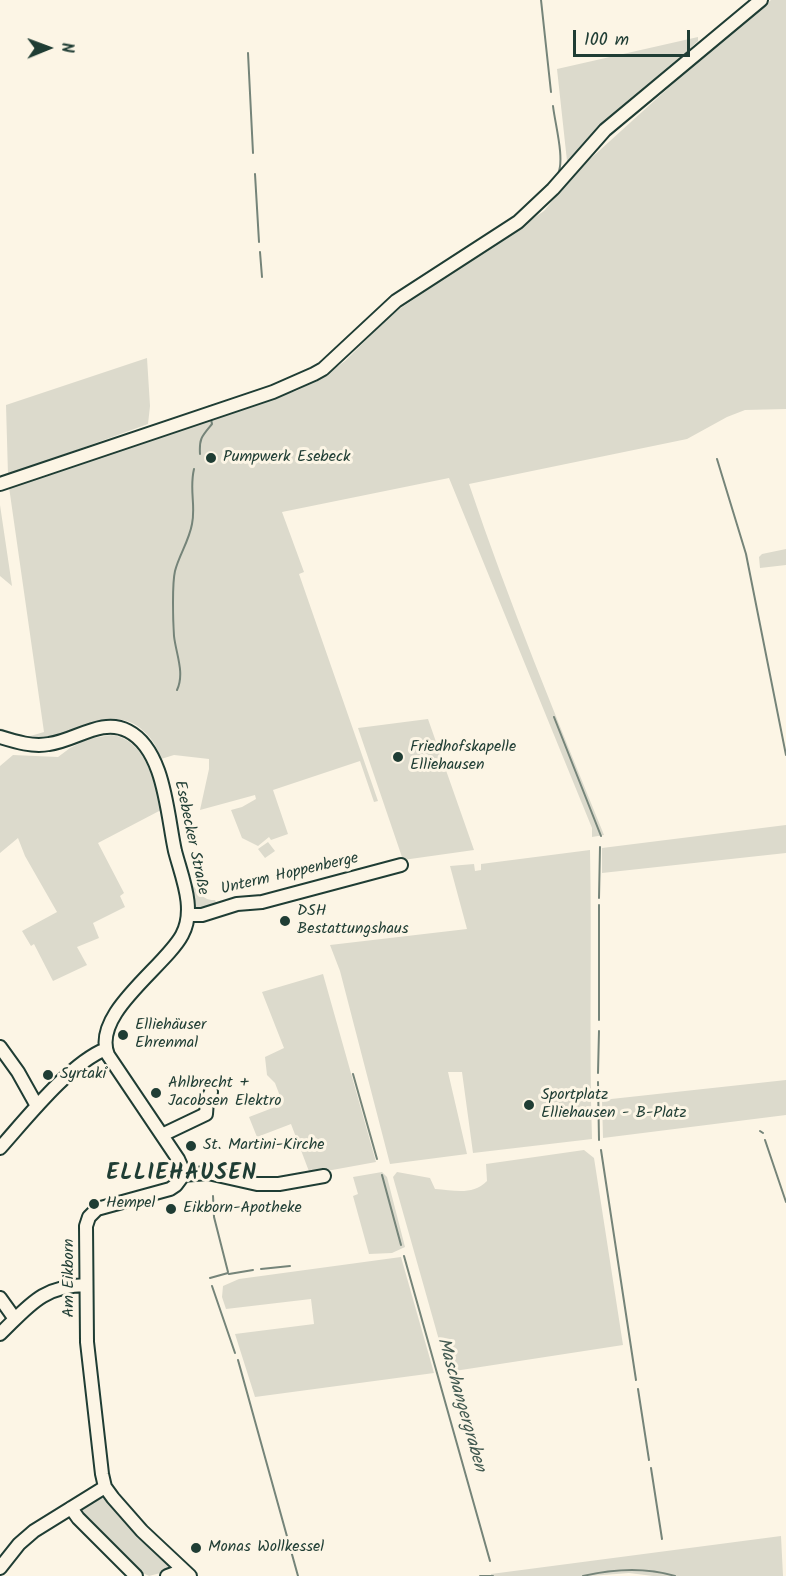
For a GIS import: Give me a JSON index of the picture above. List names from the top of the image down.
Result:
{
  "streets": {
    "street": ["Esebecker Straße", "Unterm Hoppenberge", "Am Eikborn"]
  },
  "crossings": [
    ["Esebecker Straße", "Unterm Hoppenberge"]
  ],
  "districts": ["ELLIEHAUSEN"],
  "water": ["Maschangergraben"],
  "places": [
    "Pumpwerk Esebeck",
    "Friedhofskapelle Elliehausen",
    "DSH Bestattungshaus",
    "Elliehäuser Ehrenmal",
    "Syrtaki",
    "Ahlbrecht + Jacobsen Elektro",
    "Sportplatz Elliehausen - B-Platz",
    "St. Martini-Kirche",
    "Hempel",
    "Eikborn-Apotheke",
    "Monas Wollkessel"
  ],
  "scale_bar": "100 m",
  "north": "right"
}
